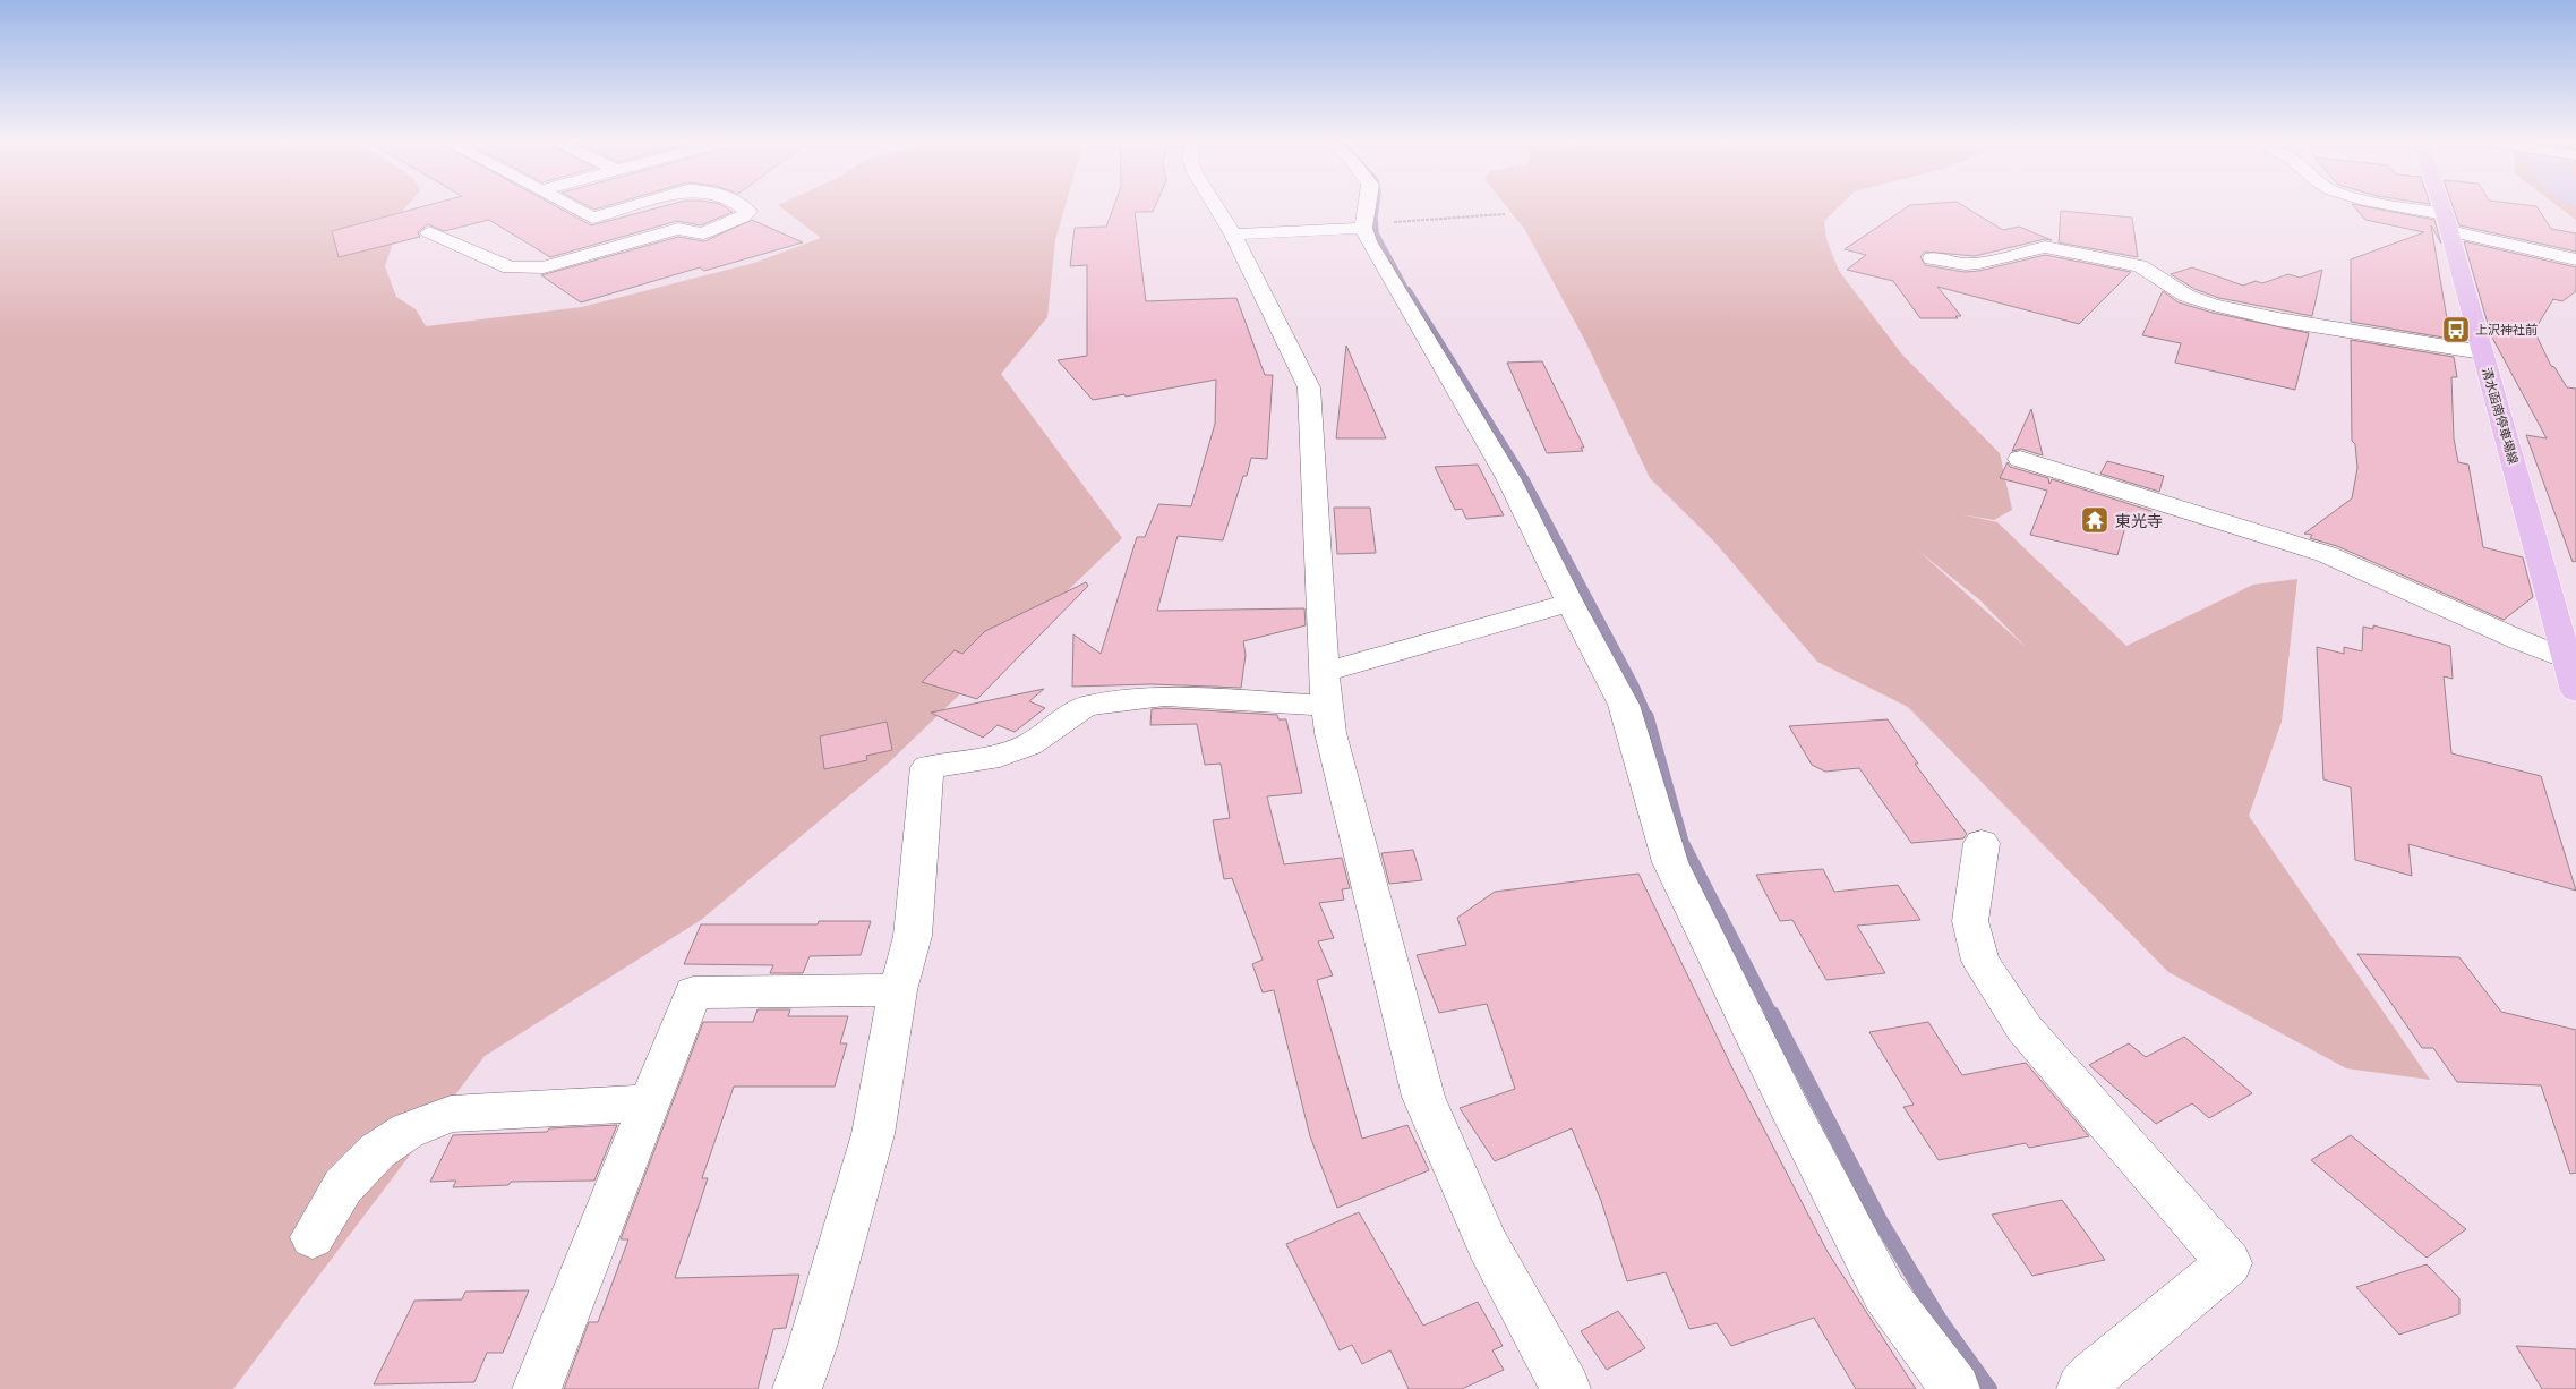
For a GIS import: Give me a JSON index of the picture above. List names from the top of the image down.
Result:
{
  "streets": {
    "main road": ["清水函南停車場線"]
  },
  "places": {
    "bus stop": ["上沢神社前"],
    "temple": ["東光寺"]
  }
}
